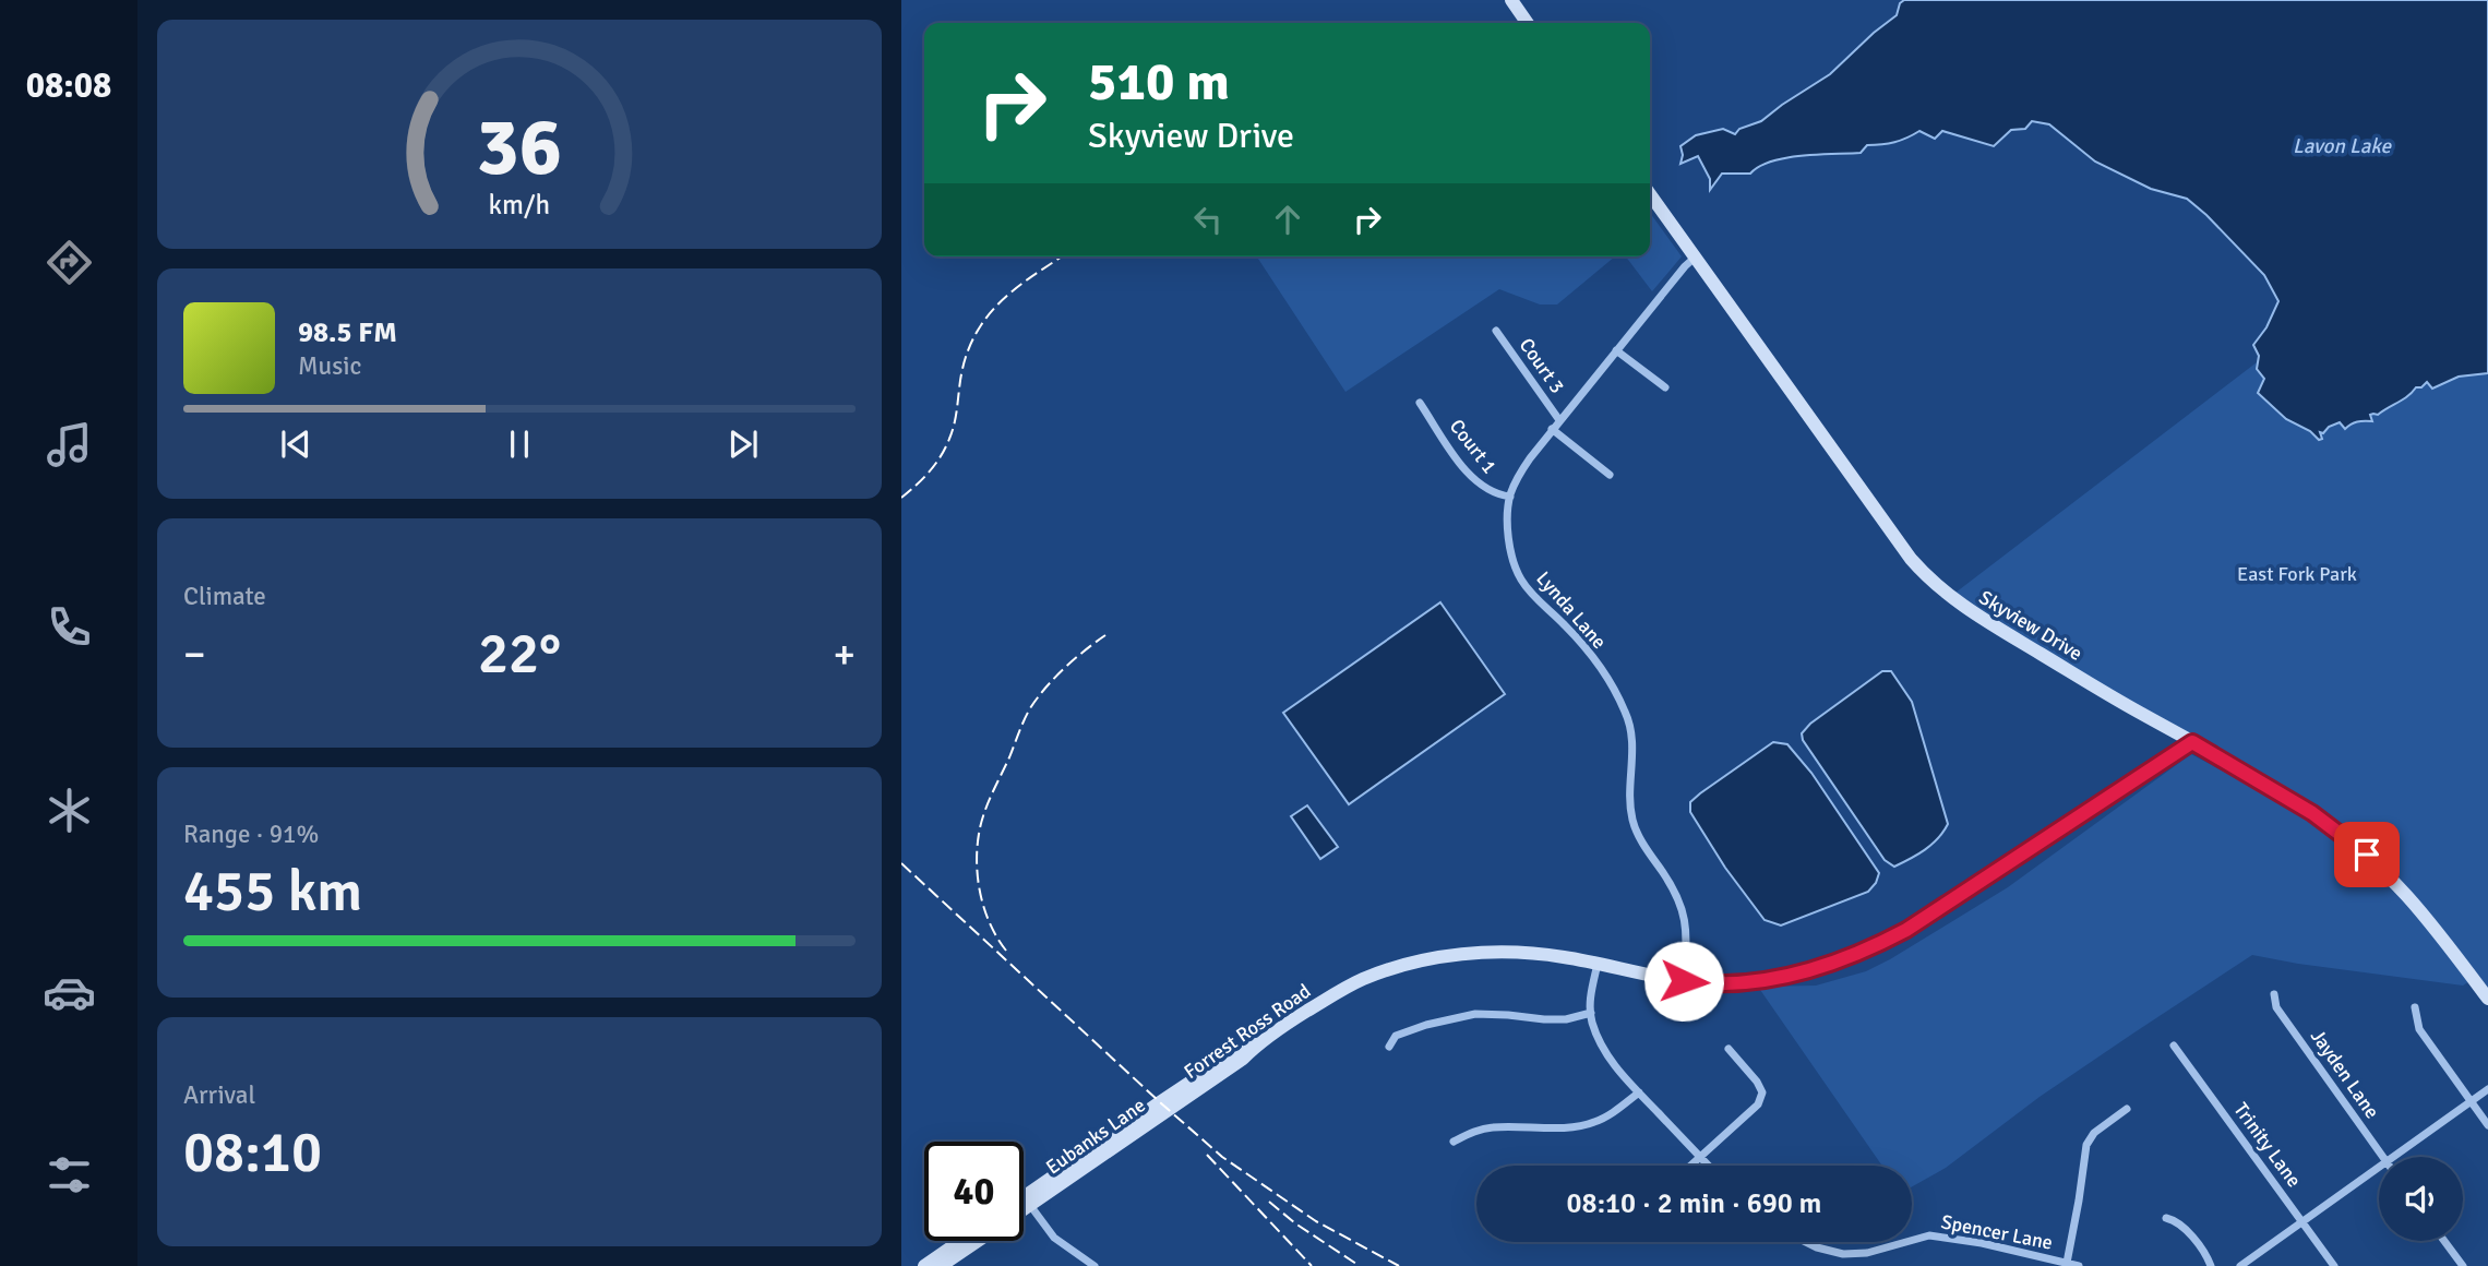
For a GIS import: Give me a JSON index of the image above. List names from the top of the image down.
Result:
{
  "streets": {
    "street": [
      "Court 3",
      "Court 1",
      "Lynda Lane",
      "Skyview Drive",
      "Forrest Ross Road",
      "Jayden Lane",
      "Eubanks Lane",
      "Trinity Lane",
      "Spencer Lane"
    ]
  },
  "crossings": [
    ["Court 3", "Lynda Lane"],
    ["Court 1", "Lynda Lane"],
    ["Lynda Lane", "Skyview Drive"],
    ["Lynda Lane", "Forrest Ross Road"],
    ["Skyview Drive", "Forrest Ross Road"],
    ["Forrest Ross Road", "Eubanks Lane"]
  ],
  "water": ["Lavon Lake"],
  "parks": ["East Fork Park"],
  "page": {
    "tabs": "08:08",
    "turn": ["510 m", "Skyview Drive"],
    "song": ["98.5 FM", "Music"],
    "tile": [
      "Climate",
      ["Range · 91%", "455 km"],
      ["Arrival", "08:10"]
    ],
    "heat": ["−", "22°", "+"],
    "limit": "40",
    "trip": "08:10 · 2 min · 690 m",
    "gauge": ["36", "km/h"]
  }
}
